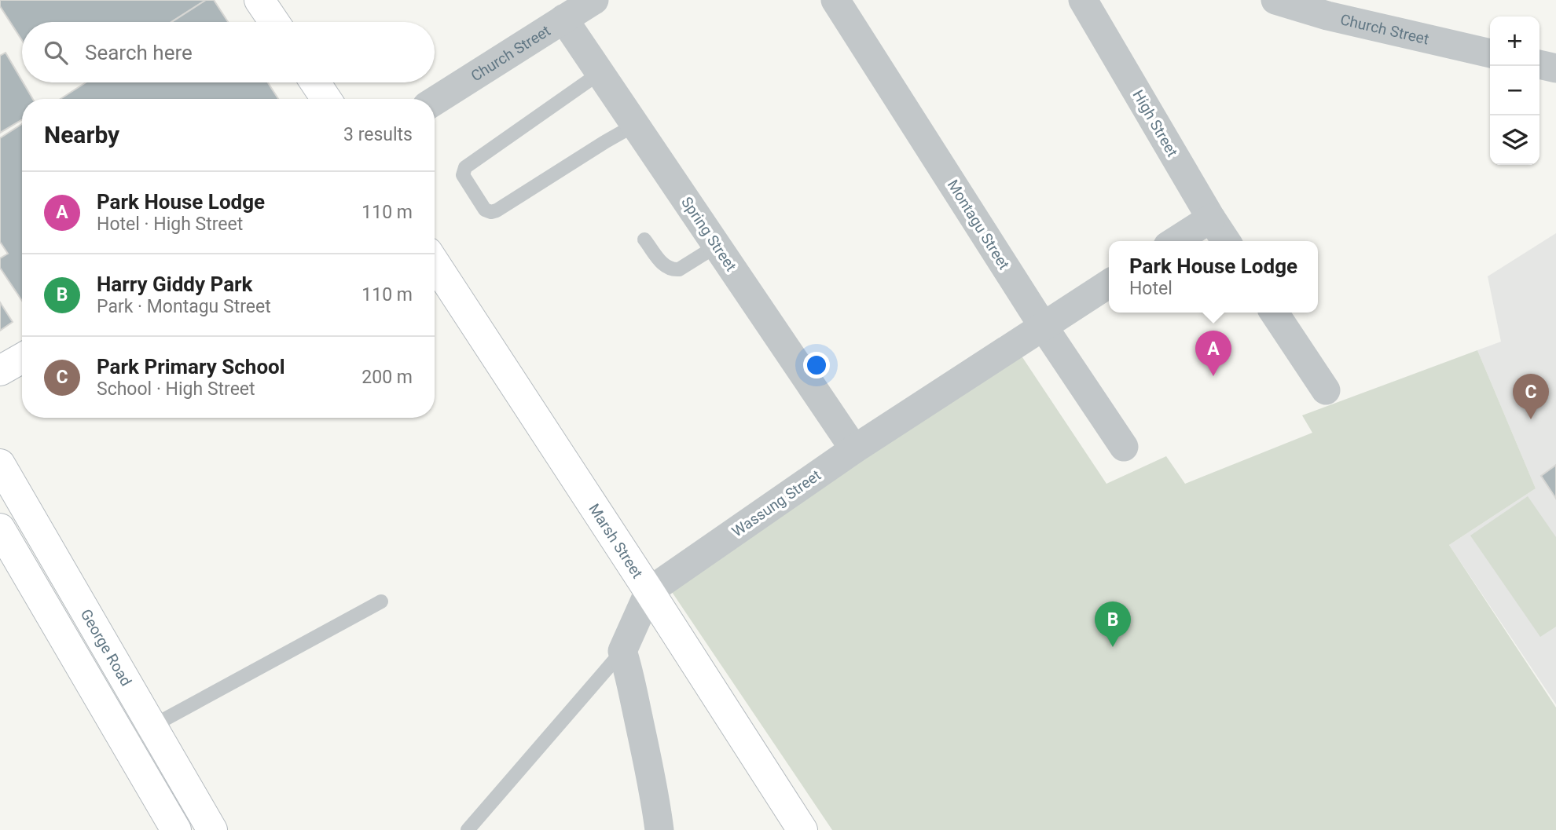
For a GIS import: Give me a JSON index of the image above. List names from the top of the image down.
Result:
{
  "streets": {
    "street": [
      "Church Street",
      "High Street",
      "Montagu Street",
      "Spring Street",
      "Wassung Street",
      "Marsh Street",
      "George Road"
    ]
  },
  "crossings": [
    ["Church Street", "Spring Street"],
    ["Montagu Street", "Wassung Street"],
    ["Spring Street", "Wassung Street"],
    ["Wassung Street", "Marsh Street"]
  ],
  "page": {
    "map_buttons": ["+", "−"],
    "search": "Search here",
    "heading": ["Nearby", "3 results"],
    "list": [
      {
        "mark": "A",
        "name": "Park House Lodge",
        "note": "Hotel · High Street",
        "value": "110 m"
      },
      {
        "mark": "B",
        "name": "Harry Giddy Park",
        "note": "Park · Montagu Street",
        "value": "110 m"
      },
      {
        "mark": "C",
        "name": "Park Primary School",
        "note": "School · High Street",
        "value": "200 m"
      }
    ],
    "popup": ["Park House Lodge", "Hotel"],
    "pins": ["A", "C", "B"]
  }
}
